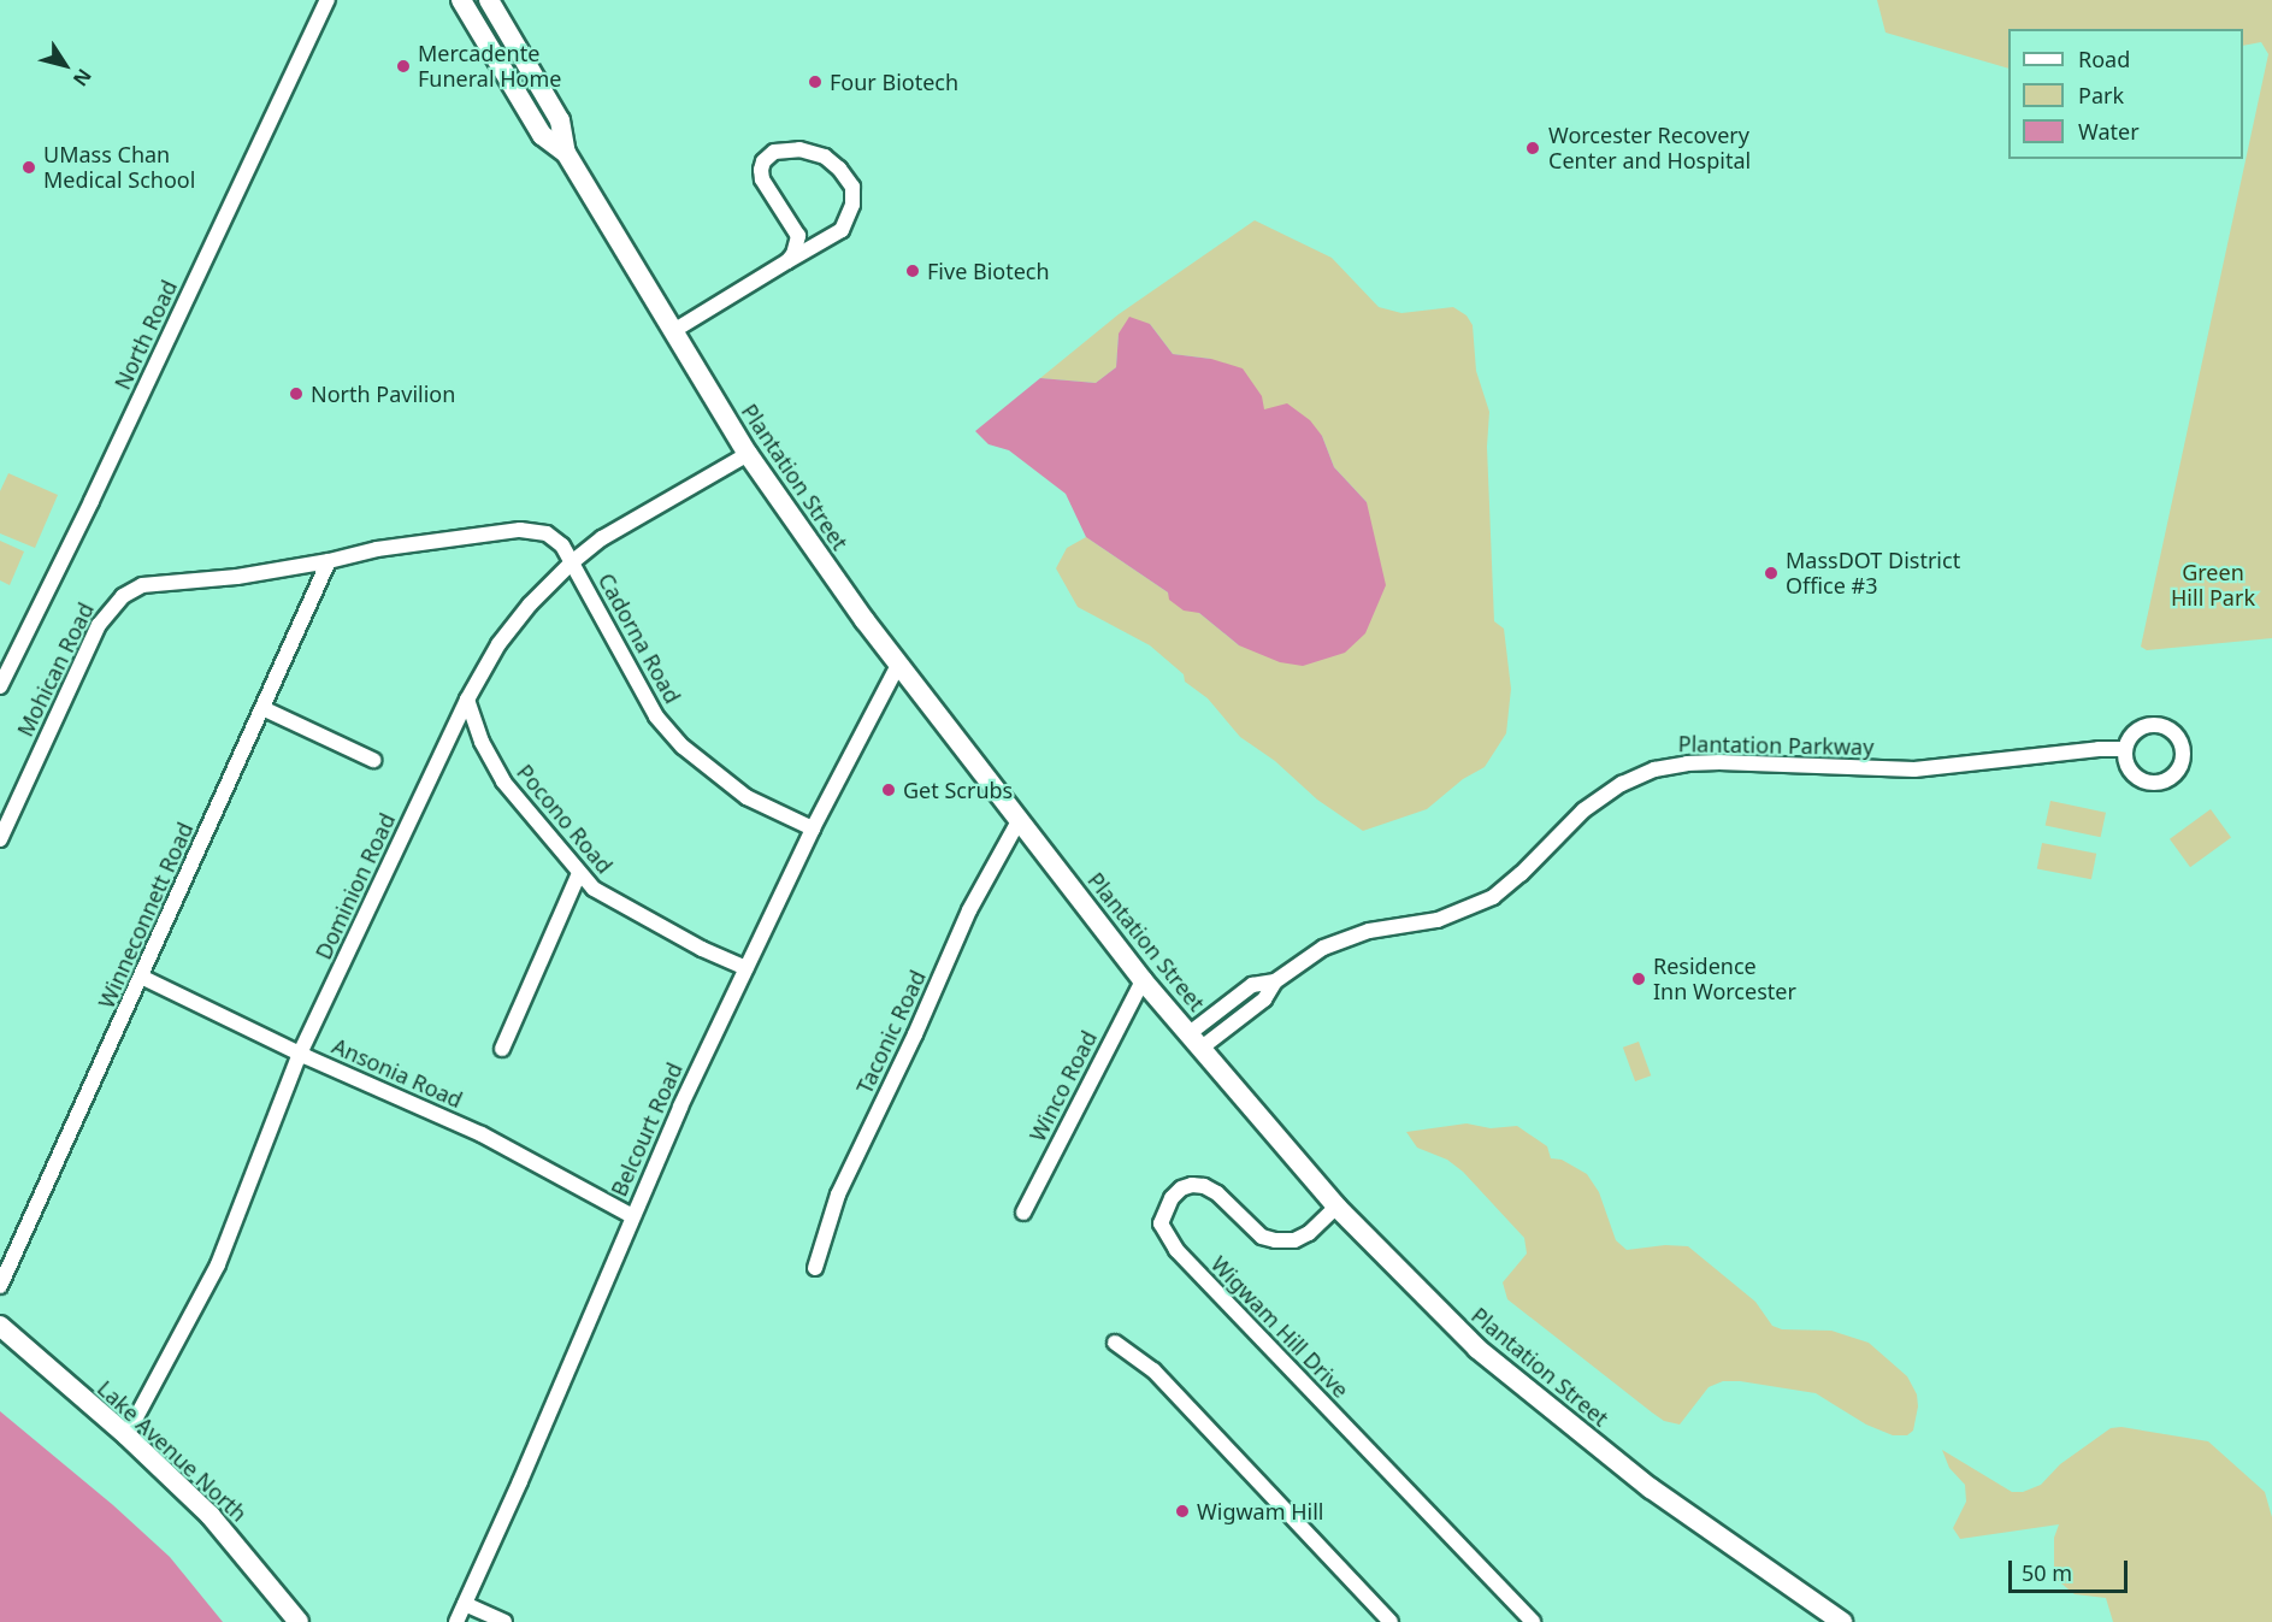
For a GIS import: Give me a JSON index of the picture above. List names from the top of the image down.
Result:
{
  "streets": {
    "main road": ["Plantation Street", "Lake Avenue North"],
    "street": [
      "North Road",
      "Cadorna Road",
      "Mohican Road",
      "Plantation Parkway",
      "Pocono Road",
      "Dominion Road",
      "Winneconnett Road",
      "Taconic Road",
      "Ansonia Road",
      "Winco Road",
      "Belcourt Road",
      "Wigwam Hill Drive"
    ]
  },
  "crossings": [
    ["Plantation Street", "Plantation Parkway"],
    ["Plantation Street", "Dominion Road"],
    ["Plantation Street", "Taconic Road"],
    ["Plantation Street", "Winco Road"],
    ["Plantation Street", "Belcourt Road"],
    ["Plantation Street", "Wigwam Hill Drive"],
    ["Cadorna Road", "Mohican Road"],
    ["Cadorna Road", "Dominion Road"],
    ["Cadorna Road", "Belcourt Road"],
    ["Mohican Road", "Dominion Road"],
    ["Mohican Road", "Winneconnett Road"],
    ["Pocono Road", "Dominion Road"],
    ["Pocono Road", "Belcourt Road"],
    ["Dominion Road", "Ansonia Road"],
    ["Dominion Road", "Lake Avenue North"],
    ["Winneconnett Road", "Ansonia Road"],
    ["Ansonia Road", "Belcourt Road"]
  ],
  "parks": ["Green Hill Park"],
  "places": [
    "Mercadente Funeral Home",
    "Four Biotech",
    "Worcester Recovery Center and Hospital",
    "UMass Chan Medical School",
    "Five Biotech",
    "North Pavilion",
    "MassDOT District Office #3",
    "Get Scrubs",
    "Residence Inn Worcester",
    "Wigwam Hill"
  ],
  "legend": ["Road", "Park", "Water"],
  "scale_bar": "50 m",
  "north": "bottom right"
}
